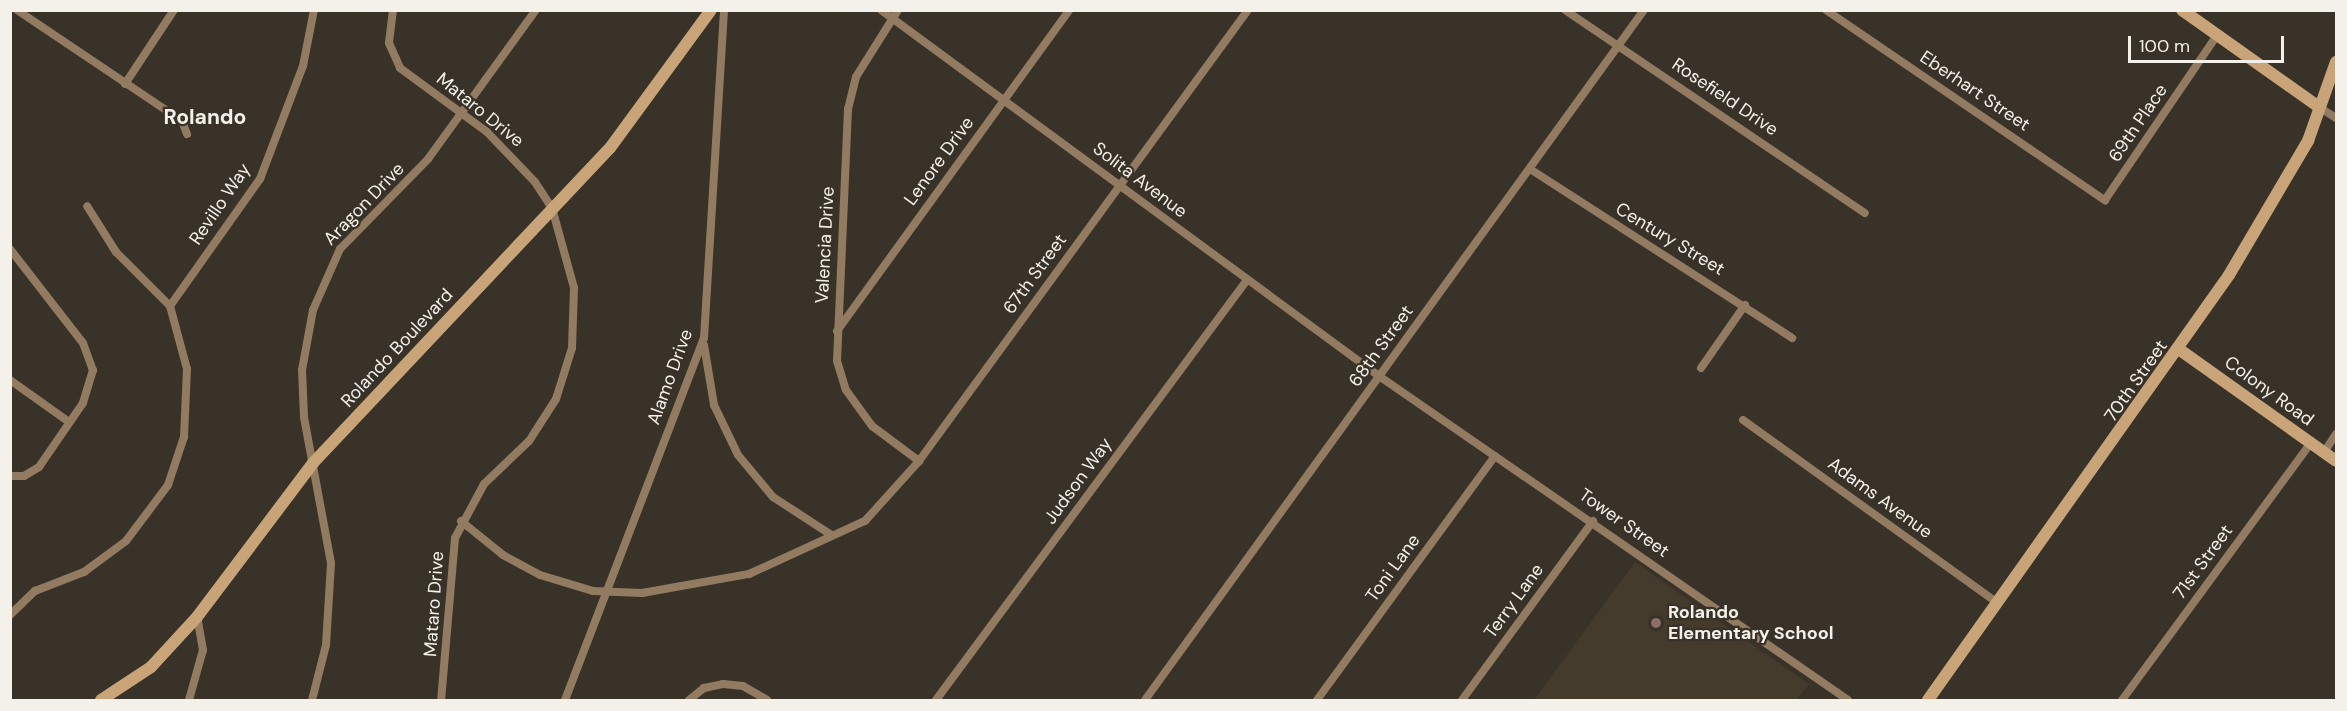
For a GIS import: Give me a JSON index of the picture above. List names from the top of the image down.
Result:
{
  "streets": {
    "street": [
      "Eberhart Street",
      "Rosefield Drive",
      "Mataro Drive",
      "69th Place",
      "Lenore Drive",
      "Solita Avenue",
      "Revillo Way",
      "Aragon Drive",
      "Century Street",
      "Valencia Drive",
      "67th Street",
      "68th Street",
      "Rolando Boulevard",
      "Alamo Drive",
      "70th Street",
      "Colony Road",
      "Judson Way",
      "Adams Avenue",
      "Tower Street",
      "71st Street",
      "Toni Lane",
      "Terry Lane"
    ]
  },
  "crossings": [
    ["Eberhart Street", "69th Place"],
    ["Rosefield Drive", "68th Street"],
    ["Mataro Drive", "Aragon Drive"],
    ["Mataro Drive", "67th Street"],
    ["Mataro Drive", "Rolando Boulevard"],
    ["Lenore Drive", "Solita Avenue"],
    ["Lenore Drive", "Valencia Drive"],
    ["Solita Avenue", "Valencia Drive"],
    ["Solita Avenue", "67th Street"],
    ["Solita Avenue", "68th Street"],
    ["Solita Avenue", "Judson Way"],
    ["Solita Avenue", "Tower Street"],
    ["Aragon Drive", "Rolando Boulevard"],
    ["Century Street", "68th Street"],
    ["Valencia Drive", "67th Street"],
    ["67th Street", "Alamo Drive"],
    ["68th Street", "Tower Street"],
    ["70th Street", "Colony Road"],
    ["70th Street", "Adams Avenue"],
    ["Colony Road", "71st Street"],
    ["Tower Street", "Toni Lane"],
    ["Tower Street", "Terry Lane"]
  ],
  "districts": ["Rolando"],
  "places": ["Rolando Elementary School"],
  "scale_bar": "100 m"
}
